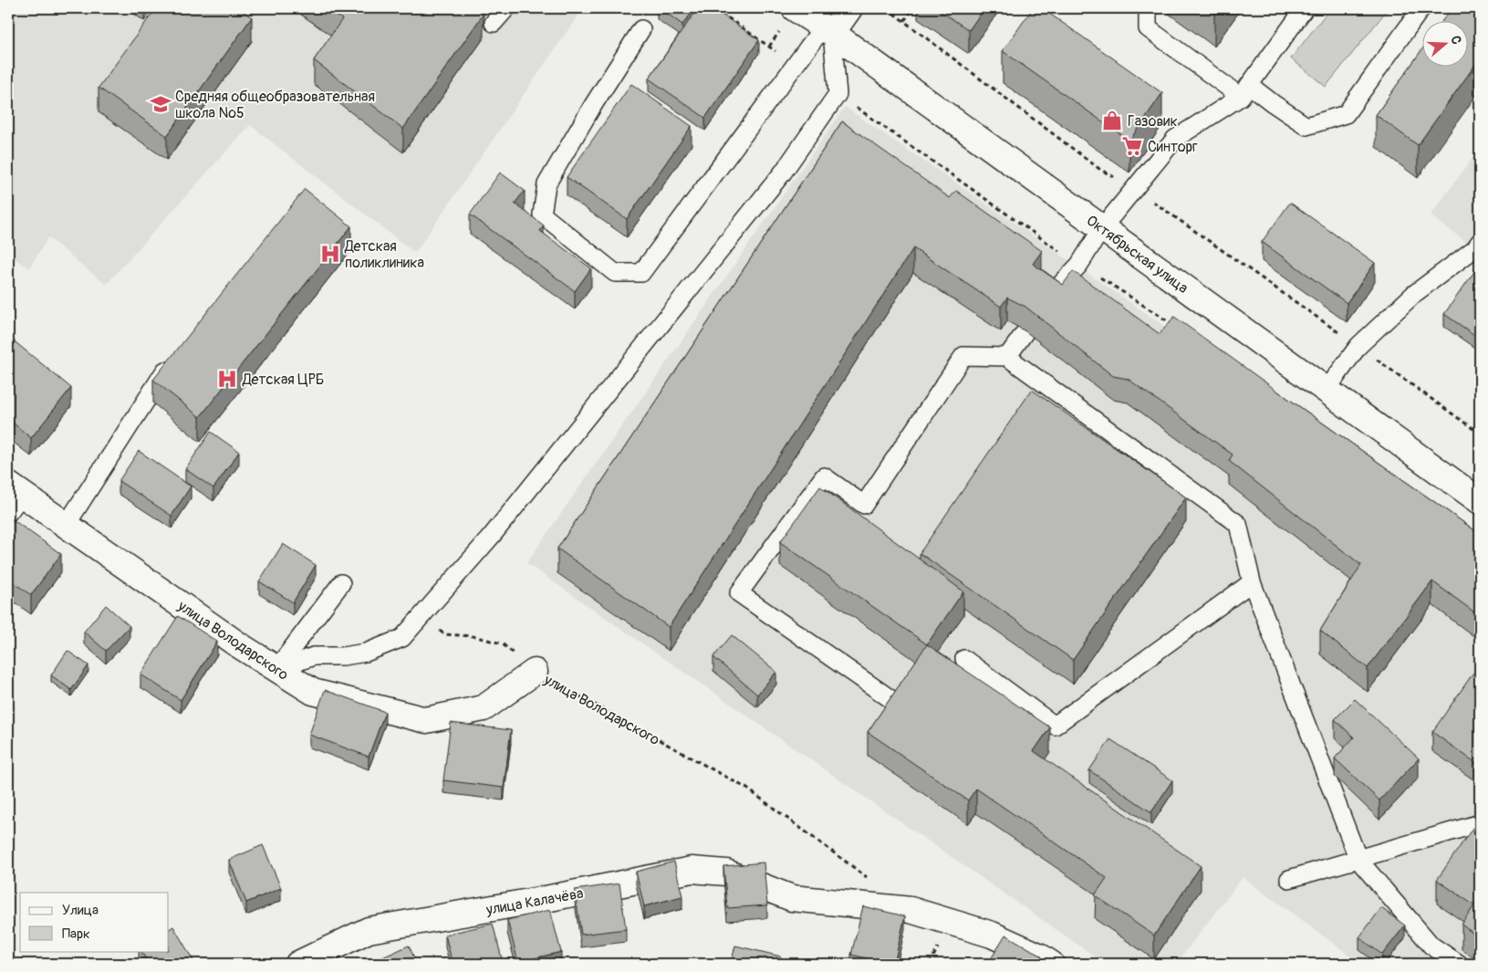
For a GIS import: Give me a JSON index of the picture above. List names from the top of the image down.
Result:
{
  "streets": {
    "street": ["Октябрьская улица", "улица Володарского", "улица Калачёва"]
  },
  "places": {
    "school or university": ["Средняя общеобразовательная школа №5"],
    "shop": ["Газовик"],
    "supermarket": ["Синторг"],
    "hospital": ["Детская поликлиника", "Детская ЦРБ"]
  },
  "legend": ["Улица", "Парк"],
  "north": "right"
}
